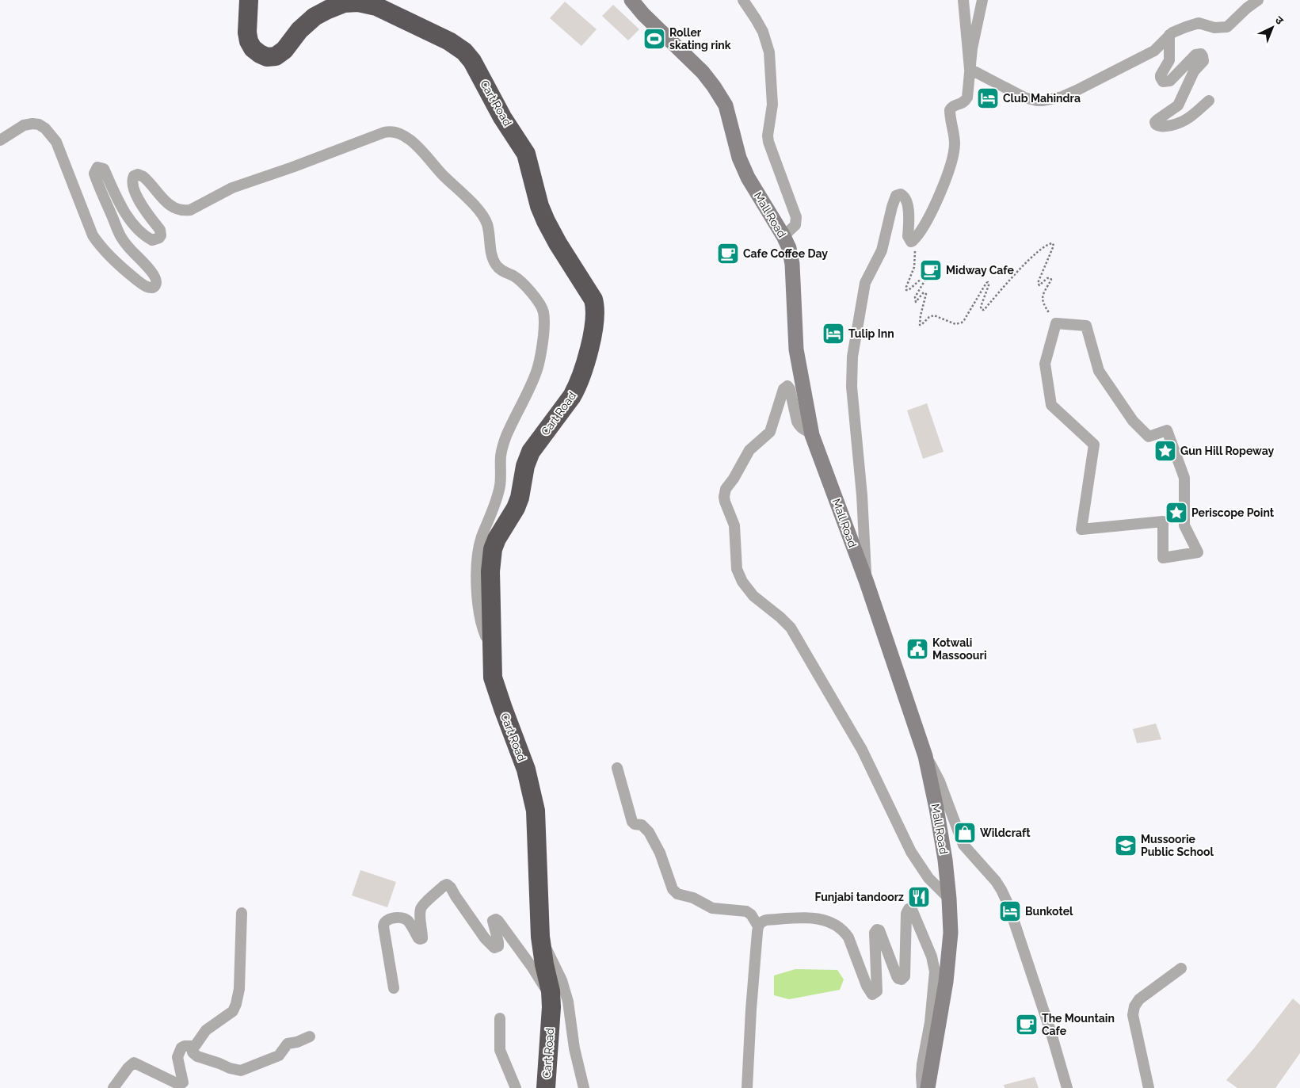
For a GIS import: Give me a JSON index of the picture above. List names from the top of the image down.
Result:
{
  "streets": {
    "highway": ["Cart Road"],
    "street": ["Mall Road"]
  },
  "places": {
    "sports": ["Roller skating rink"],
    "hotel": ["Club Mahindra", "Tulip Inn", "Bunkotel"],
    "cafe": ["Cafe Coffee Day", "Midway Cafe", "The Mountain Cafe"],
    "place": ["Gun Hill Ropeway", "Periscope Point"],
    "public building": ["Kotwali Massoouri"],
    "shop": ["Wildcraft"],
    "school or university": ["Mussoorie Public School"],
    "restaurant": ["Funjabi tandoorz"]
  },
  "north": "top right"
}
